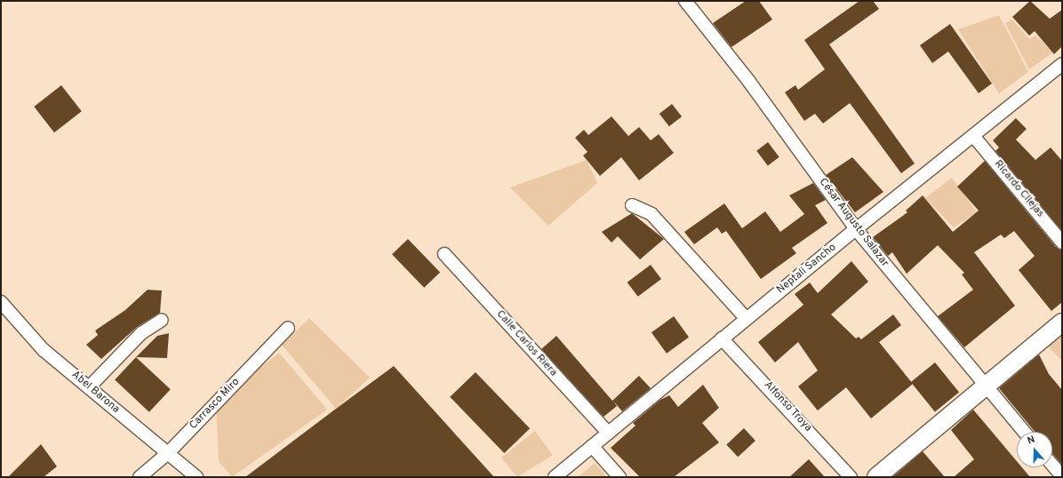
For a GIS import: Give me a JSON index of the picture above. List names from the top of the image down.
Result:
{
  "streets": {
    "street": [
      "Ricardo Cllejas",
      "César Augusto Salazar",
      "Neptali Sancho",
      "Calle Carlos Riera",
      "Abel Barona",
      "Carrasco Miro",
      "Alfonso Troya"
    ]
  },
  "crossings": [
    ["Ricardo Cllejas", "Neptali Sancho"],
    ["César Augusto Salazar", "Neptali Sancho"],
    ["Neptali Sancho", "Calle Carlos Riera"],
    ["Neptali Sancho", "Alfonso Troya"],
    ["Abel Barona", "Carrasco Miro"]
  ],
  "north": "top"
}
